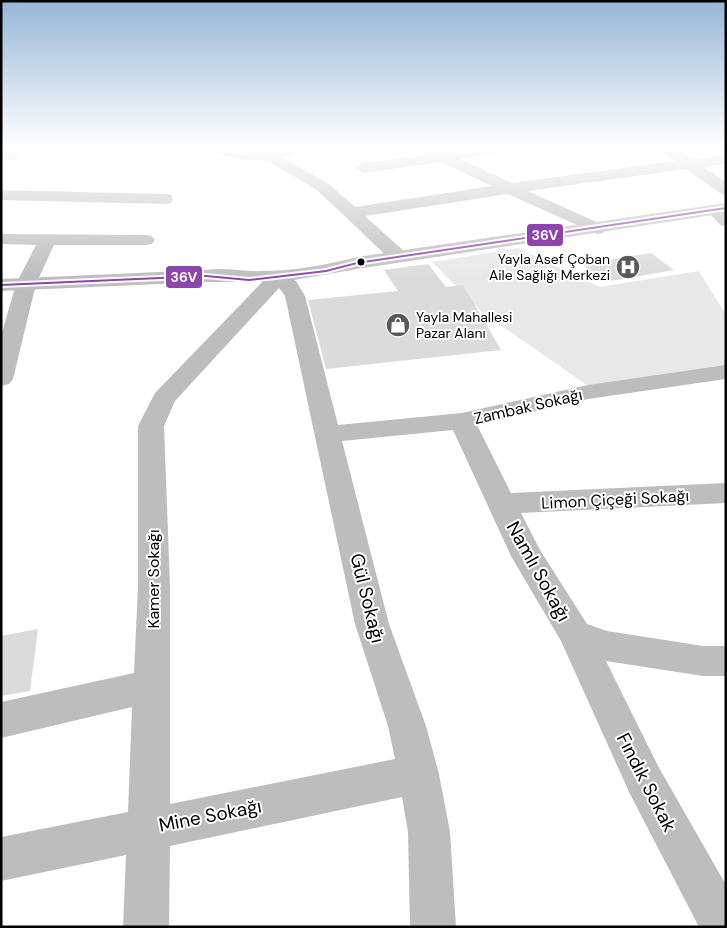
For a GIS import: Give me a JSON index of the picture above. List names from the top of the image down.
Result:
{
  "streets": {
    "street": [
      "Zambak Sokağı",
      "Limon Çiçeği Sokağı",
      "Namlı Sokağı",
      "Kamer Sokağı",
      "Gül Sokağı",
      "Fındık Sokak",
      "Mine Sokağı"
    ]
  },
  "crossings": [
    ["Zambak Sokağı", "Namlı Sokağı"],
    ["Zambak Sokağı", "Gül Sokağı"],
    ["Limon Çiçeği Sokağı", "Namlı Sokağı"],
    ["Namlı Sokağı", "Fındık Sokak"],
    ["Kamer Sokağı", "Gül Sokağı"],
    ["Kamer Sokağı", "Mine Sokağı"],
    ["Gül Sokağı", "Mine Sokağı"]
  ],
  "places": {
    "hospital": ["Yayla Asef Çoban Aile Sağlığı Merkezi"],
    "shop": ["Yayla Mahallesi Pazar Alanı"]
  },
  "lines": ["transit line 36V"]
}
